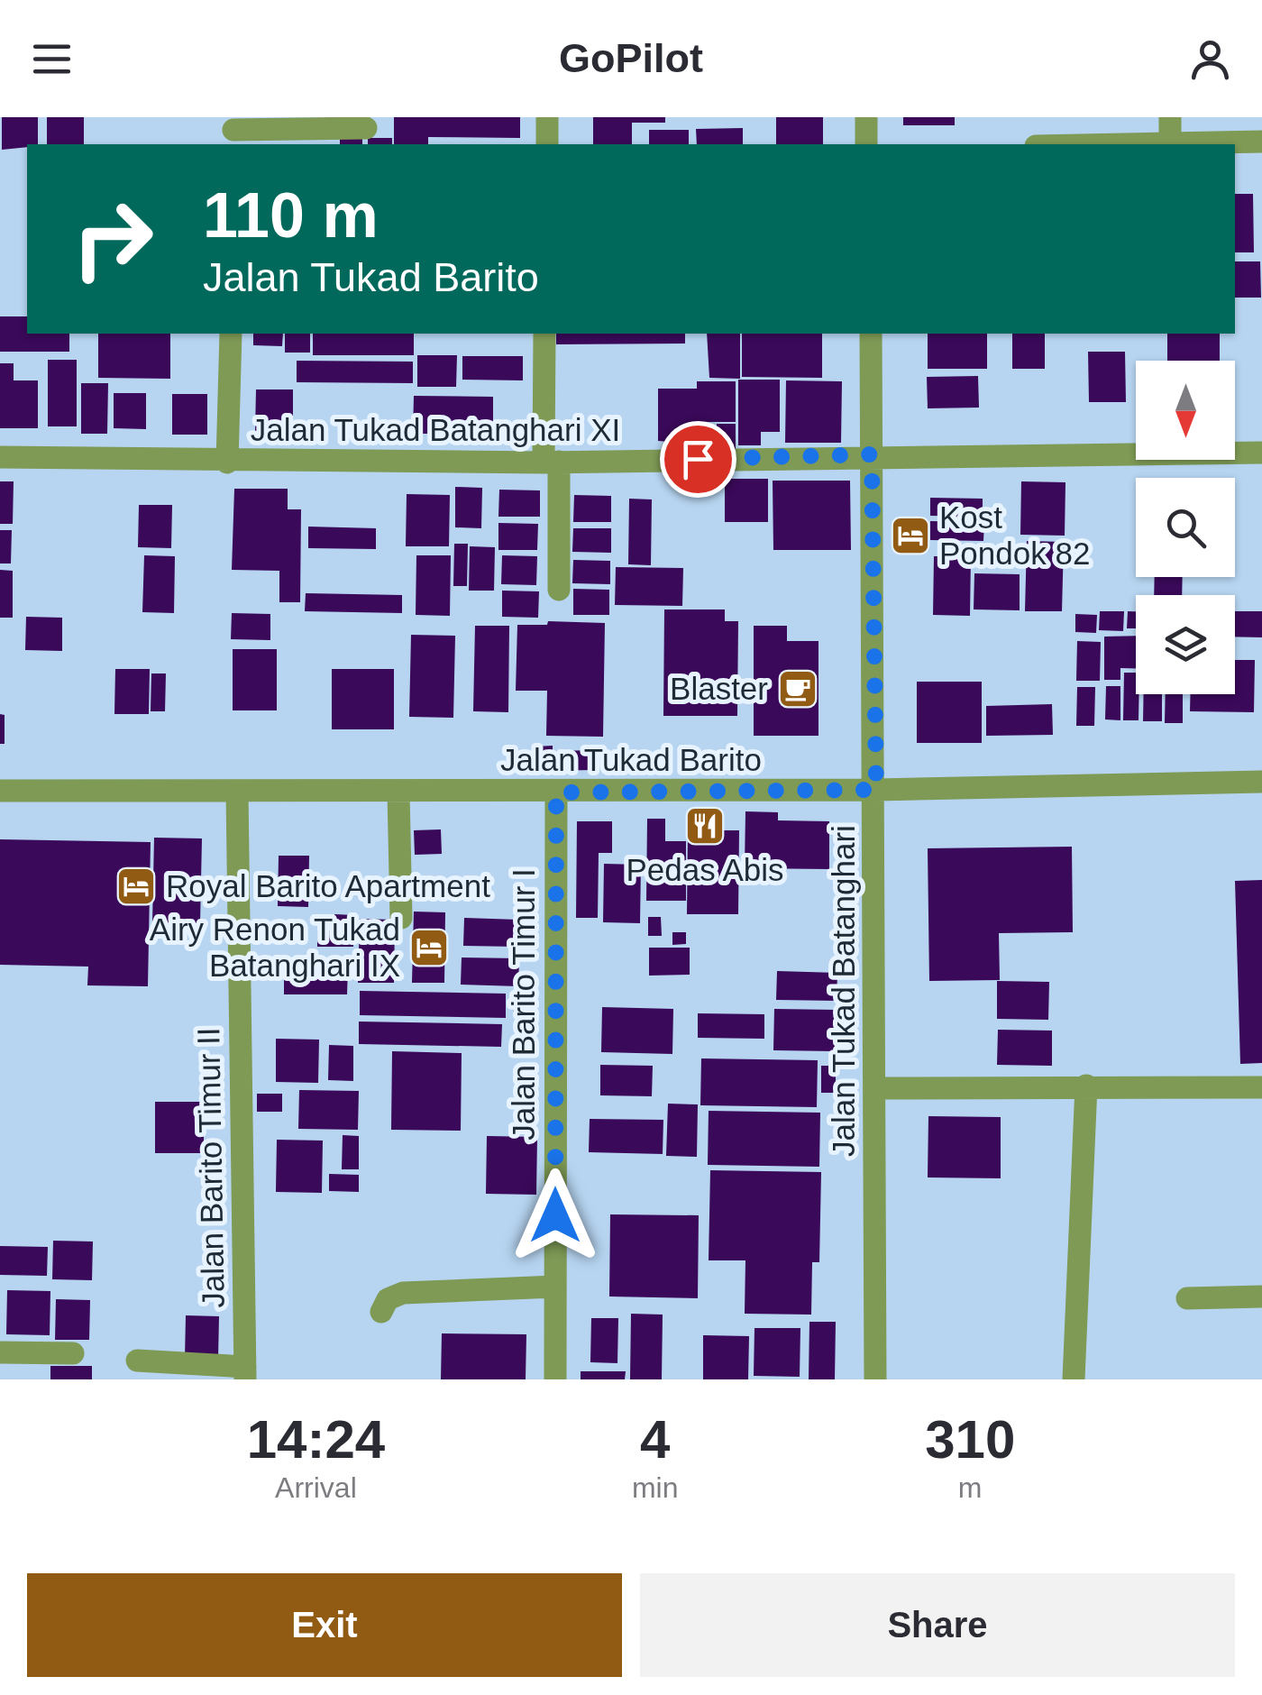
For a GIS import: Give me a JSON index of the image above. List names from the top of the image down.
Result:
{
  "streets": {
    "street": [
      "Jalan Tukad Batanghari XI",
      "Jalan Tukad Barito",
      "Jalan Tukad Batanghari",
      "Jalan Barito Timur I",
      "Jalan Barito Timur II"
    ]
  },
  "crossings": [
    ["Jalan Tukad Batanghari XI", "Jalan Tukad Batanghari"],
    ["Jalan Tukad Barito", "Jalan Tukad Batanghari"],
    ["Jalan Tukad Barito", "Jalan Barito Timur I"],
    ["Jalan Tukad Barito", "Jalan Barito Timur II"]
  ],
  "places": {
    "hotel": ["Kost Pondok 82", "Royal Barito Apartment", "Airy Renon Tukad Batanghari IX"],
    "cafe": ["Blaster"],
    "restaurant": ["Pedas Abis"]
  },
  "north": "bottom",
  "page": {
    "header": "GoPilot",
    "turn": ["110 m", "Jalan Tukad Barito"],
    "eta": [
      "14:24",
      "Arrival",
      "4",
      "min",
      "310",
      "m"
    ],
    "buttons": ["Exit", "Share"]
  }
}
